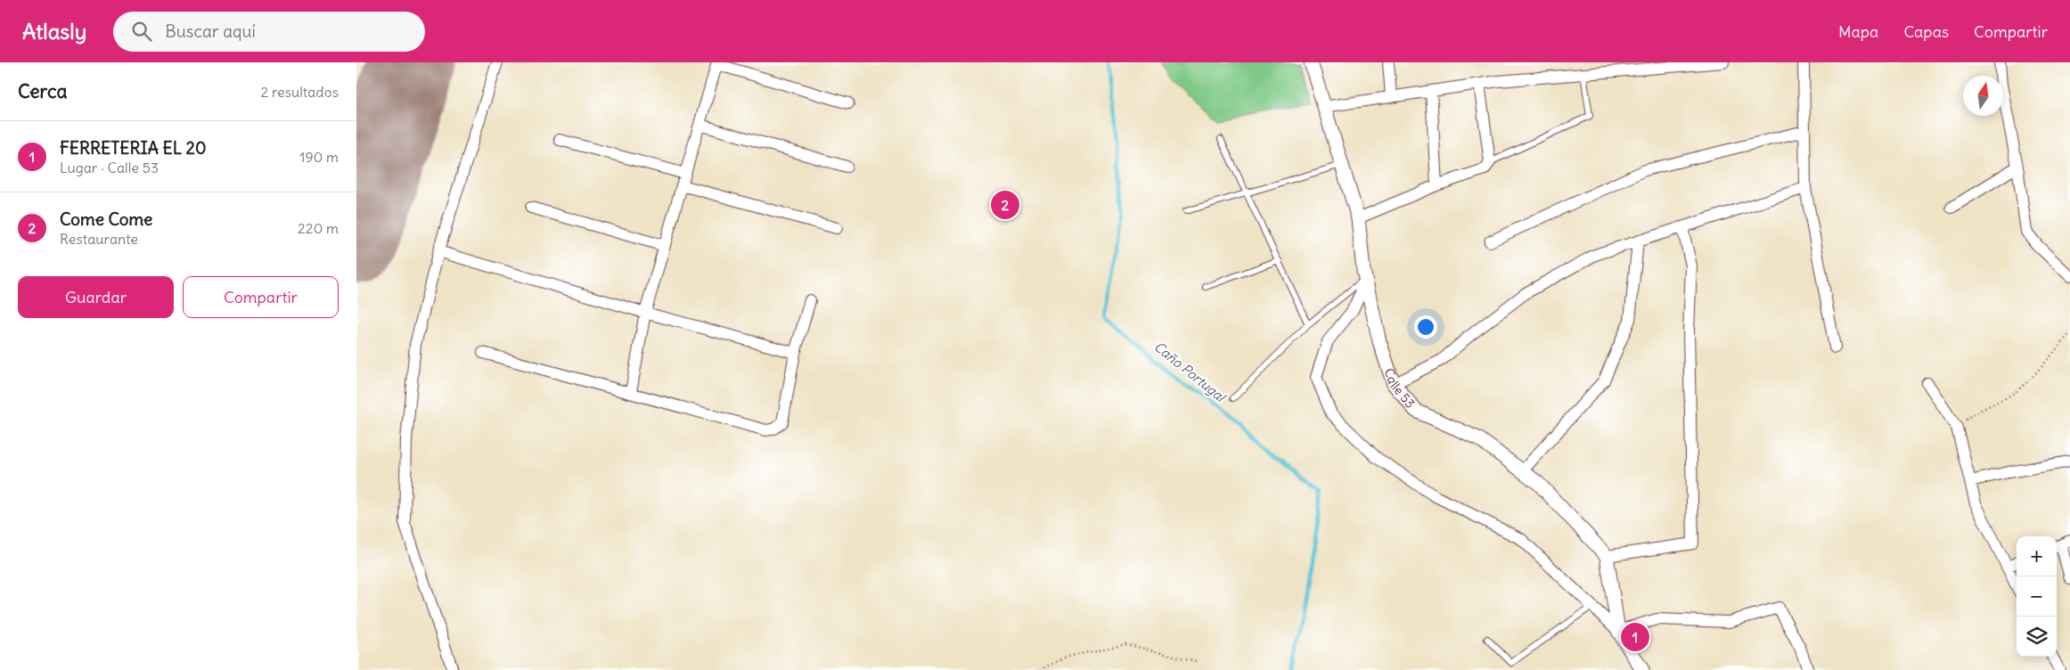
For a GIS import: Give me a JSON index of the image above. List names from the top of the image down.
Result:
{
  "streets": {
    "street": ["Calle 53"]
  },
  "water": ["Caño Portugal"],
  "north": "top",
  "page": {
    "header": "Atlasly",
    "search": "Buscar aquí",
    "nav": ["Mapa", "Capas", "Compartir"],
    "heading": ["Cerca", "2 resultados"],
    "list": [
      {
        "mark": "1",
        "name": "FERRETERIA EL 20",
        "note": "Lugar · Calle 53",
        "value": "190 m"
      },
      {
        "mark": "2",
        "name": "Come Come",
        "note": "Restaurante",
        "value": "220 m"
      }
    ],
    "pins": ["2", "1"],
    "buttons": ["Guardar", "Compartir"],
    "map_buttons": ["+", "−"]
  }
}
